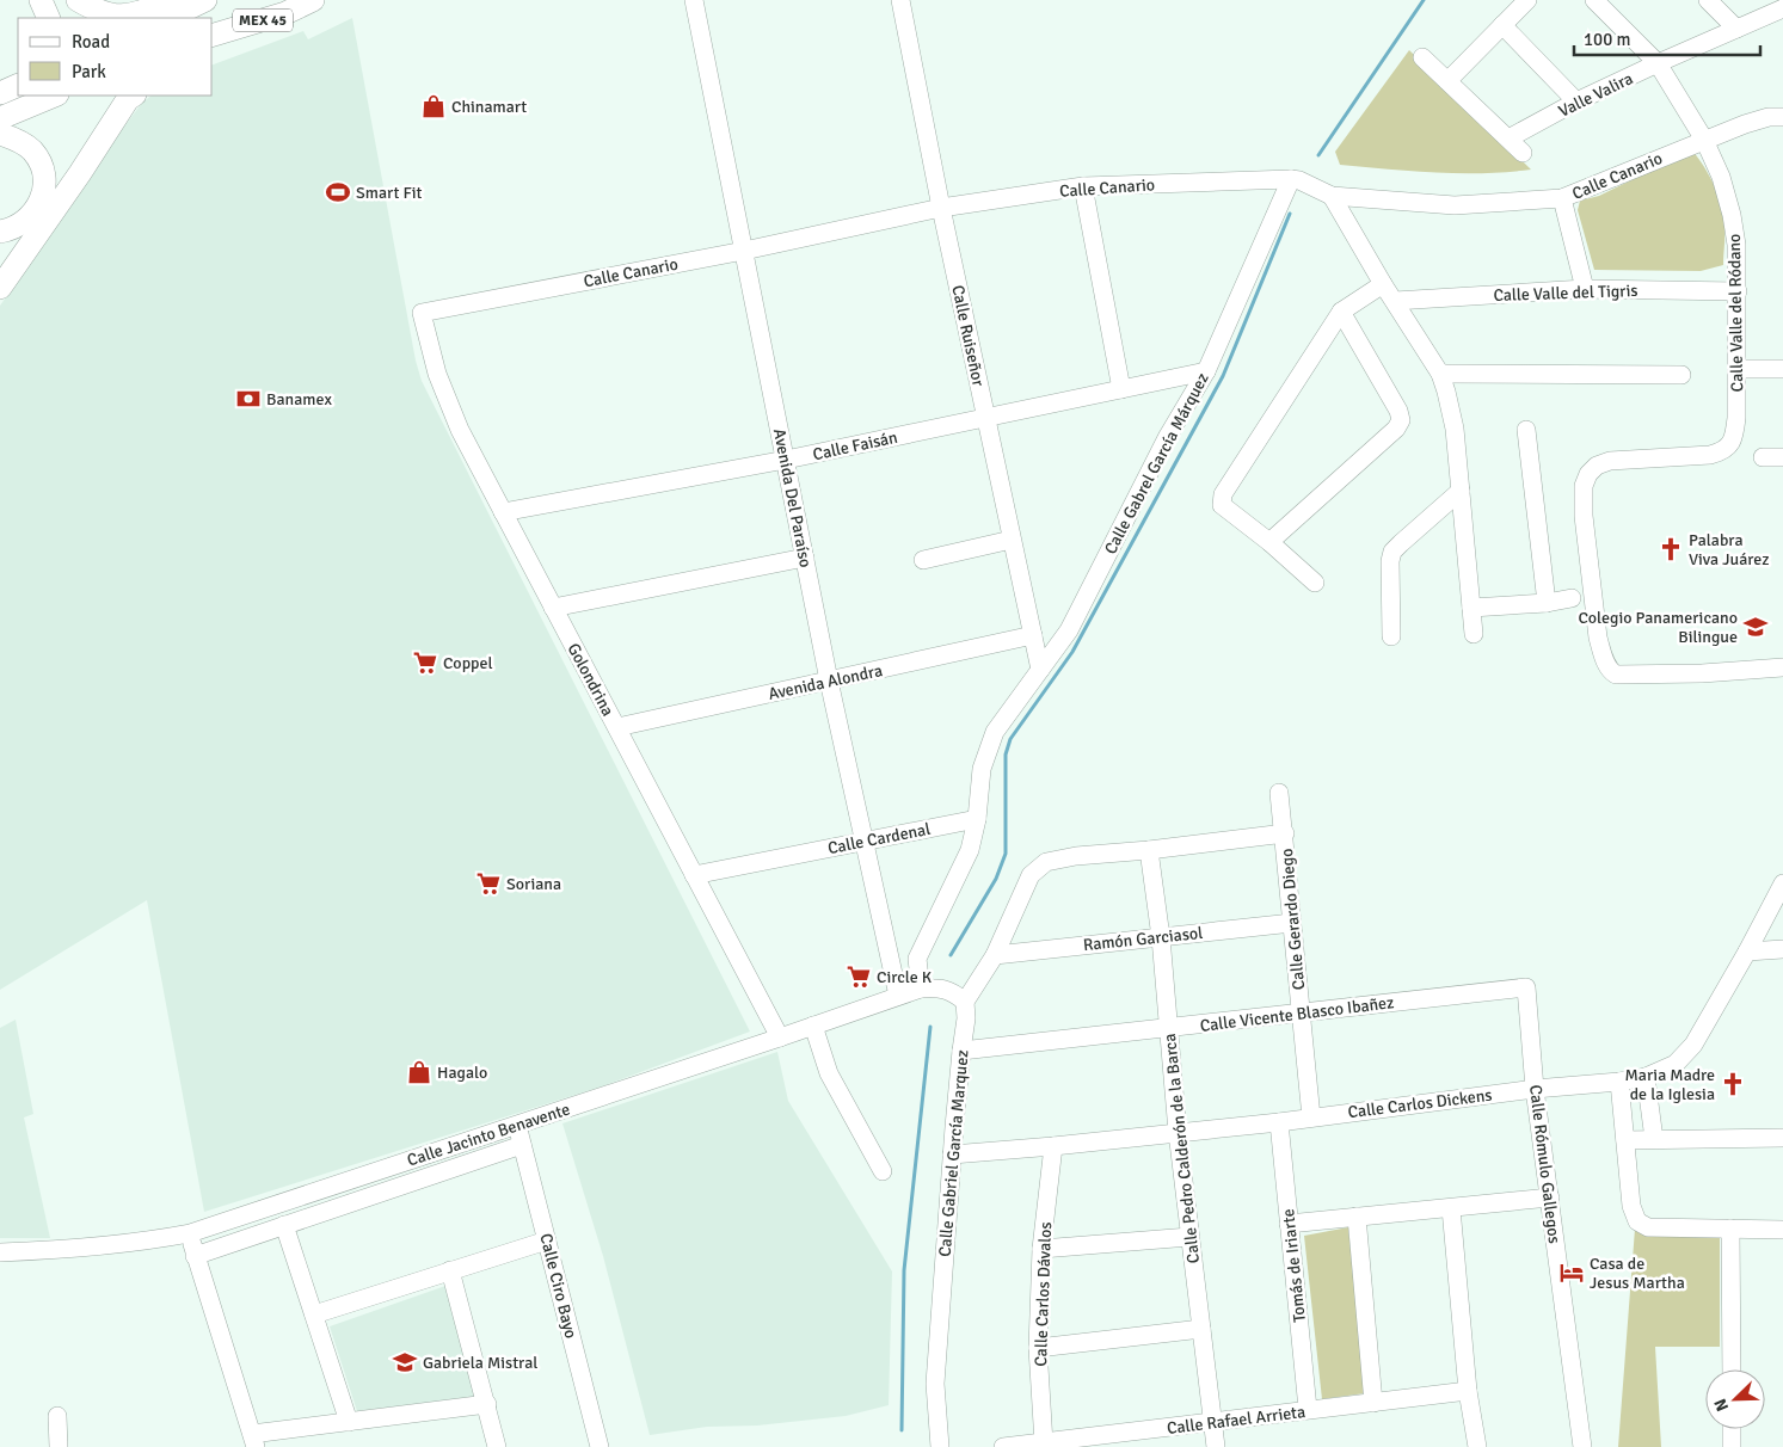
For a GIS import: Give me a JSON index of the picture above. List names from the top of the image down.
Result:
{
  "streets": {
    "main road": ["MEX 45"],
    "street": [
      "Valle Valira",
      "Calle Canario",
      "Calle Valle del Tigris",
      "Calle Valle del Ródano",
      "Calle Ruiseñor",
      "Calle Faisán",
      "Calle Gabrel García Márquez",
      "Avenida Del Paraíso",
      "Golondrina",
      "Avenida Alondra",
      "Calle Cardenal",
      "Calle Gerardo Diego",
      "Ramón Garciasol",
      "Calle Vicente Blasco Ibañez",
      "Calle Carlos Dickens",
      "Calle Jacinto Benavente",
      "Calle Pedro Calderón de la Barca",
      "Calle Gabriel García Marquez",
      "Calle Rómulo Gallegos",
      "Tomás de Iriarte",
      "Calle Ciro Bayo",
      "Calle Carlos Dávalos",
      "Calle Rafael Arrieta"
    ]
  },
  "crossings": [
    ["Valle Valira", "Calle Valle del Ródano"],
    ["Calle Canario", "Calle Valle del Ródano"],
    ["Calle Canario", "Calle Ruiseñor"],
    ["Calle Canario", "Calle Gabrel García Márquez"],
    ["Calle Canario", "Avenida Del Paraíso"],
    ["Calle Canario", "Golondrina"],
    ["Calle Valle del Tigris", "Calle Valle del Ródano"],
    ["Calle Ruiseñor", "Calle Faisán"],
    ["Calle Ruiseñor", "Calle Gabrel García Márquez"],
    ["Calle Ruiseñor", "Avenida Alondra"],
    ["Calle Faisán", "Calle Gabrel García Márquez"],
    ["Calle Faisán", "Avenida Del Paraíso"],
    ["Calle Faisán", "Golondrina"],
    ["Calle Gabrel García Márquez", "Calle Cardenal"],
    ["Avenida Del Paraíso", "Avenida Alondra"],
    ["Avenida Del Paraíso", "Calle Cardenal"],
    ["Avenida Del Paraíso", "Calle Jacinto Benavente"],
    ["Golondrina", "Avenida Alondra"],
    ["Golondrina", "Calle Cardenal"],
    ["Golondrina", "Calle Jacinto Benavente"],
    ["Calle Gerardo Diego", "Ramón Garciasol"],
    ["Calle Gerardo Diego", "Calle Vicente Blasco Ibañez"],
    ["Calle Gerardo Diego", "Calle Carlos Dickens"],
    ["Ramón Garciasol", "Calle Pedro Calderón de la Barca"],
    ["Calle Vicente Blasco Ibañez", "Calle Pedro Calderón de la Barca"],
    ["Calle Vicente Blasco Ibañez", "Calle Gabriel García Marquez"],
    ["Calle Vicente Blasco Ibañez", "Calle Rómulo Gallegos"],
    ["Calle Carlos Dickens", "Calle Pedro Calderón de la Barca"],
    ["Calle Carlos Dickens", "Calle Gabriel García Marquez"],
    ["Calle Carlos Dickens", "Calle Rómulo Gallegos"],
    ["Calle Carlos Dickens", "Tomás de Iriarte"],
    ["Calle Carlos Dickens", "Calle Carlos Dávalos"],
    ["Calle Jacinto Benavente", "Calle Gabriel García Marquez"],
    ["Calle Jacinto Benavente", "Calle Ciro Bayo"],
    ["Calle Pedro Calderón de la Barca", "Calle Rafael Arrieta"],
    ["Tomás de Iriarte", "Calle Rafael Arrieta"],
    ["Calle Carlos Dávalos", "Calle Rafael Arrieta"]
  ],
  "places": {
    "shop": ["Chinamart", "Hagalo"],
    "sports": ["Smart Fit"],
    "bank": ["Banamex"],
    "church": ["Palabra Viva Juárez", "Maria Madre de la Iglesia"],
    "school or university": ["Colegio Panamericano Bilingue", "Gabriela Mistral"],
    "supermarket": ["Coppel", "Soriana", "Circle K"],
    "hotel": ["Casa de Jesus Martha"]
  },
  "legend": ["Road", "Park"],
  "scale_bar": "100 m",
  "north": "bottom left"
}
